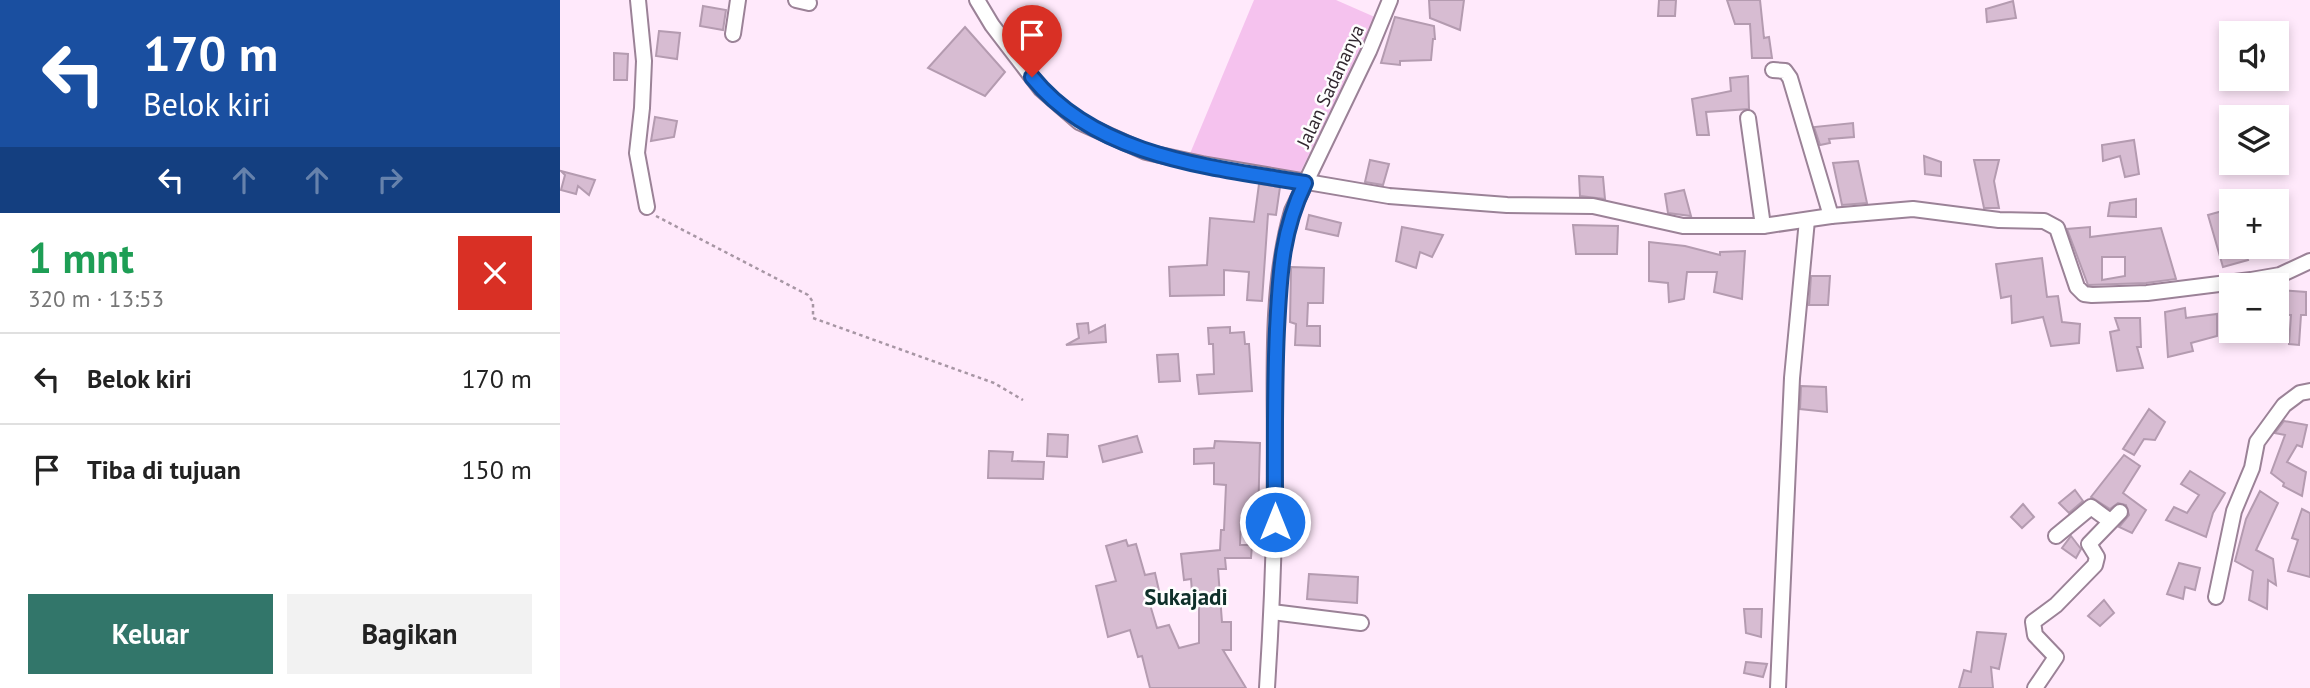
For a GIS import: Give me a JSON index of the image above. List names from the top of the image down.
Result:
{
  "streets": {
    "street": ["Jalan Sadananya"]
  },
  "districts": ["Sukajadi"],
  "page": {
    "turn": ["170 m", "Belok kiri"],
    "map_buttons": ["+", "−"],
    "heading": ["1 mnt", "320 m · 13:53"],
    "list": [
      {
        "name": "Belok kiri",
        "value": "170 m"
      },
      {
        "name": "Tiba di tujuan",
        "value": "150 m"
      }
    ],
    "buttons": ["Keluar", "Bagikan"]
  }
}
